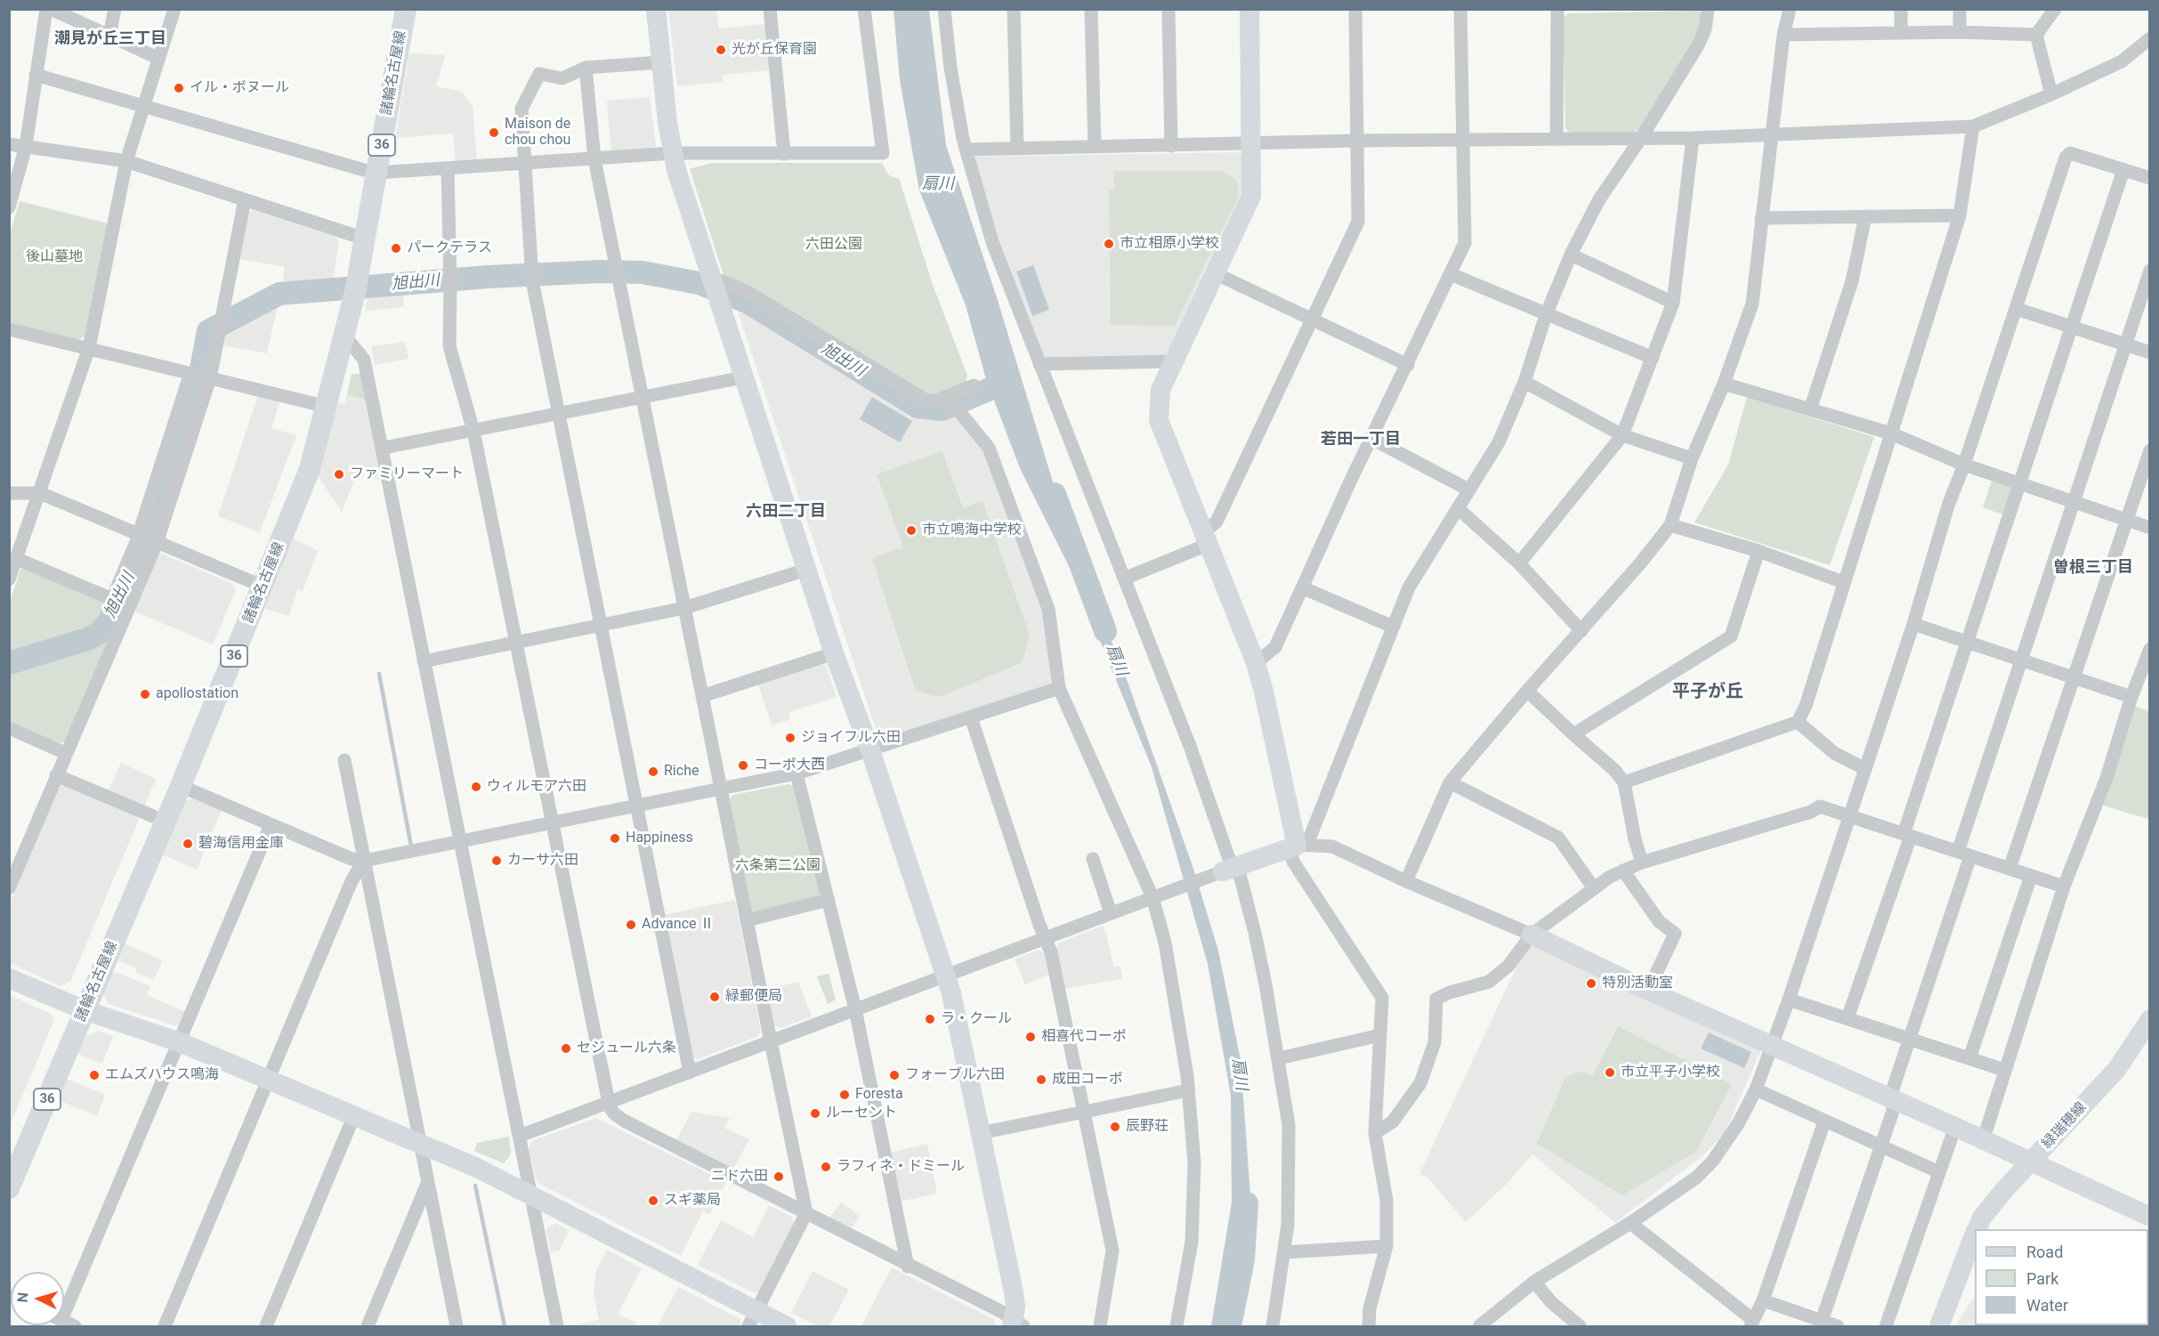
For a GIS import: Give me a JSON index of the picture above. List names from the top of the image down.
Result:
{
  "streets": {
    "main road": ["諸輪名古屋線", "36"],
    "street": ["緑瑞穂線"]
  },
  "districts": [
    "潮見が丘三丁目",
    "若田一丁目",
    "六田二丁目",
    "曽根三丁目",
    "平子が丘"
  ],
  "water": ["扇川", "旭出川"],
  "parks": ["六田公園", "後山墓地", "六条第二公園"],
  "places": [
    "光が丘保育園",
    "イル・ボヌール",
    "Maison de chou chou",
    "市立相原小学校",
    "パークテラス",
    "ファミリーマート",
    "市立鳴海中学校",
    "apollostation",
    "ジョイフル六田",
    "コーポ大西",
    "Riche",
    "ウィルモア六田",
    "Happiness",
    "碧海信用金庫",
    "カーサ六田",
    "Advance Ⅱ",
    "特別活動室",
    "緑郵便局",
    "ラ・クール",
    "相喜代コーポ",
    "セジュール六条",
    "市立平子小学校",
    "エムズハウス鳴海",
    "フォーブル六田",
    "成田コーポ",
    "Foresta",
    "ルーセント",
    "辰野荘",
    "ラフィネ・ドミール",
    "ニド六田",
    "スギ薬局"
  ],
  "legend": ["Road", "Park", "Water"],
  "north": "left"
}
